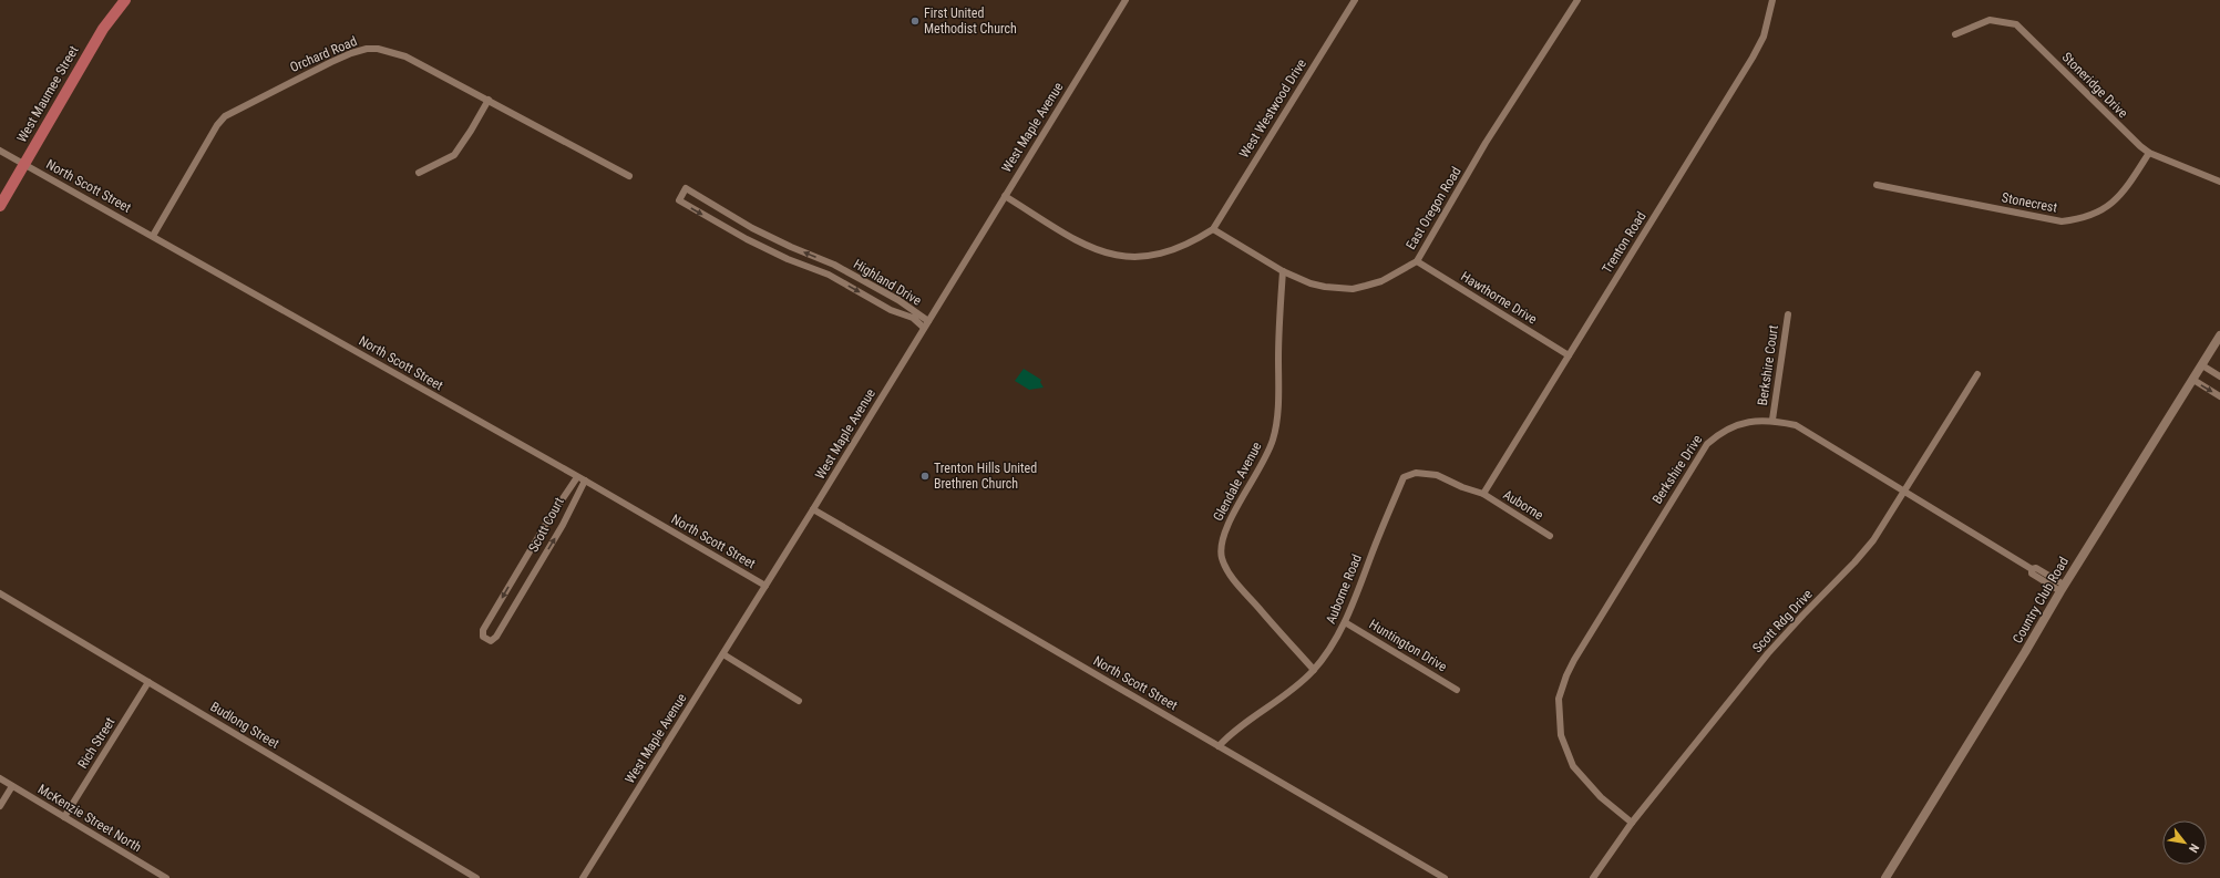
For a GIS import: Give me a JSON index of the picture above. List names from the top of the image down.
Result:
{
  "streets": {
    "main road": ["West Maumee Street"],
    "street": [
      "Orchard Road",
      "Stoneridge Drive",
      "West Westwood Drive",
      "West Maple Avenue",
      "North Scott Street",
      "Stonecrest",
      "East Oregon Road",
      "Trenton Road",
      "Highland Drive",
      "Hawthorne Drive",
      "Berkshire Court",
      "Berkshire Drive",
      "Glendale Avenue",
      "Auborne",
      "Scott Court",
      "Auborne Road",
      "Country Club Road",
      "Scott Rdg Drive",
      "Huntington Drive",
      "Budlong Street",
      "Rich Street",
      "McKenzie Street North"
    ]
  },
  "crossings": [
    ["Orchard Road", "North Scott Street"],
    ["Stoneridge Drive", "Stonecrest"],
    ["West Maumee Street", "North Scott Street"],
    ["West Westwood Drive", "East Oregon Road"],
    ["West Maple Avenue", "North Scott Street"],
    ["West Maple Avenue", "Highland Drive"],
    ["North Scott Street", "Scott Court"],
    ["North Scott Street", "Auborne Road"],
    ["East Oregon Road", "Hawthorne Drive"],
    ["East Oregon Road", "Glendale Avenue"],
    ["Trenton Road", "Hawthorne Drive"],
    ["Trenton Road", "Auborne"],
    ["Trenton Road", "Auborne Road"],
    ["Berkshire Court", "Berkshire Drive"],
    ["Berkshire Drive", "Country Club Road"],
    ["Berkshire Drive", "Scott Rdg Drive"],
    ["Glendale Avenue", "Auborne Road"],
    ["Auborne", "Auborne Road"],
    ["Auborne Road", "Huntington Drive"],
    ["Budlong Street", "Rich Street"],
    ["Rich Street", "McKenzie Street North"]
  ],
  "places": ["First United Methodist Church", "Trenton Hills United Brethren Church"],
  "north": "bottom right"
}
